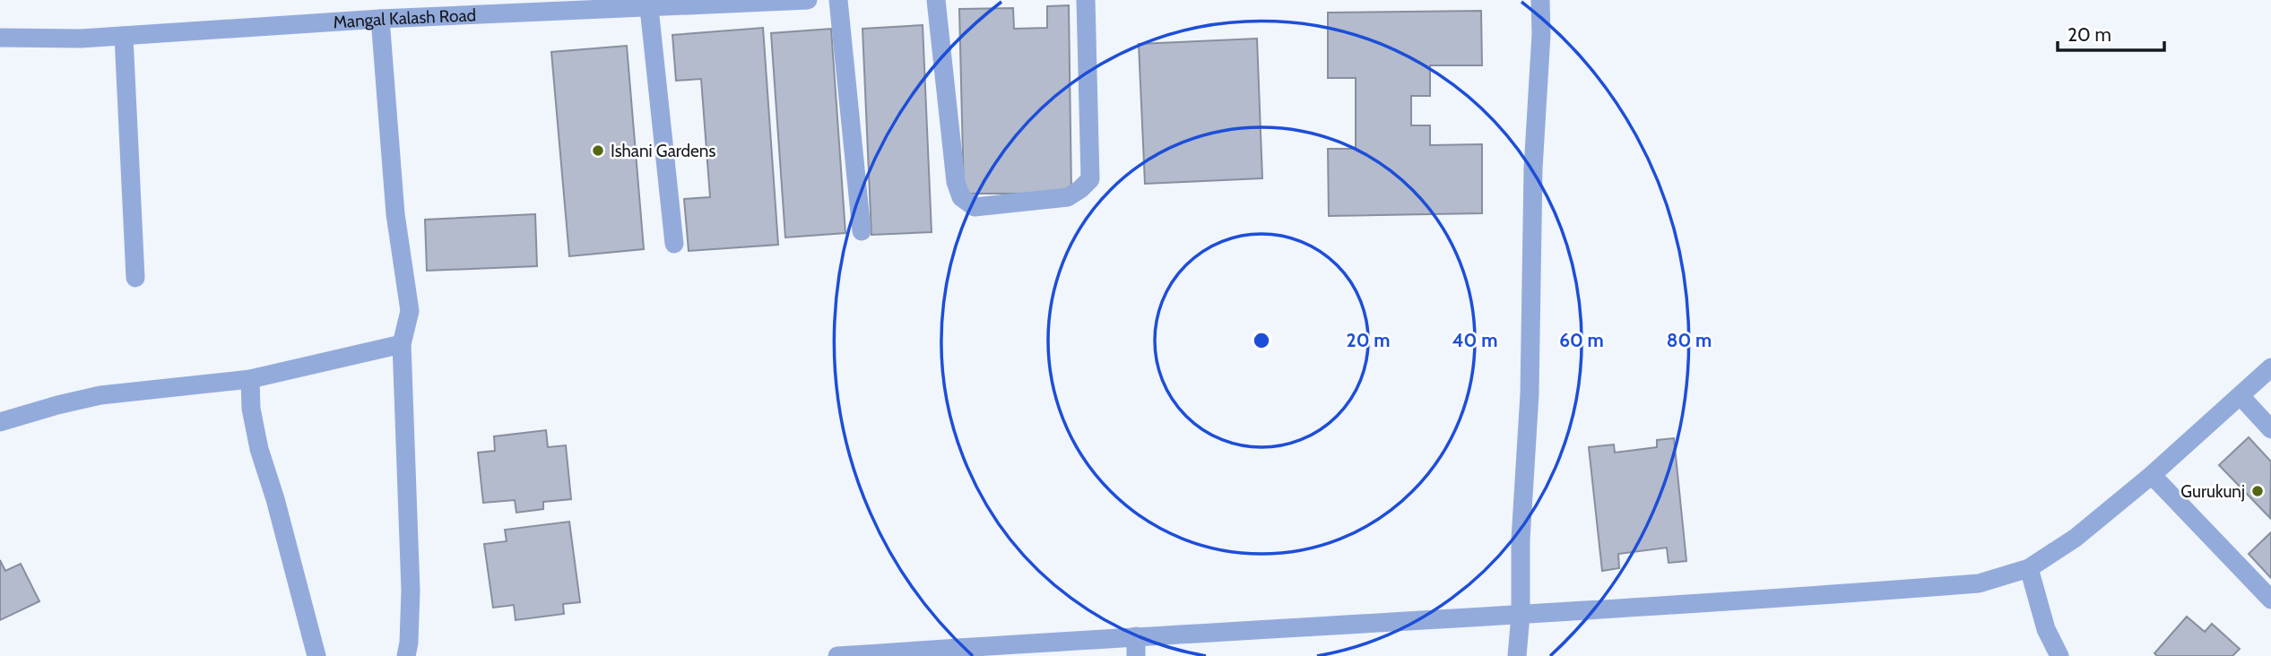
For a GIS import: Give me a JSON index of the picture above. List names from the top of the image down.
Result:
{
  "streets": {
    "street": ["Mangal Kalash Road"]
  },
  "places": ["Ishani Gardens", "Gurukunj"],
  "scale_bar": "20 m",
  "rings": [
    "20 m",
    "40 m",
    "60 m",
    "80 m"
  ]
}
